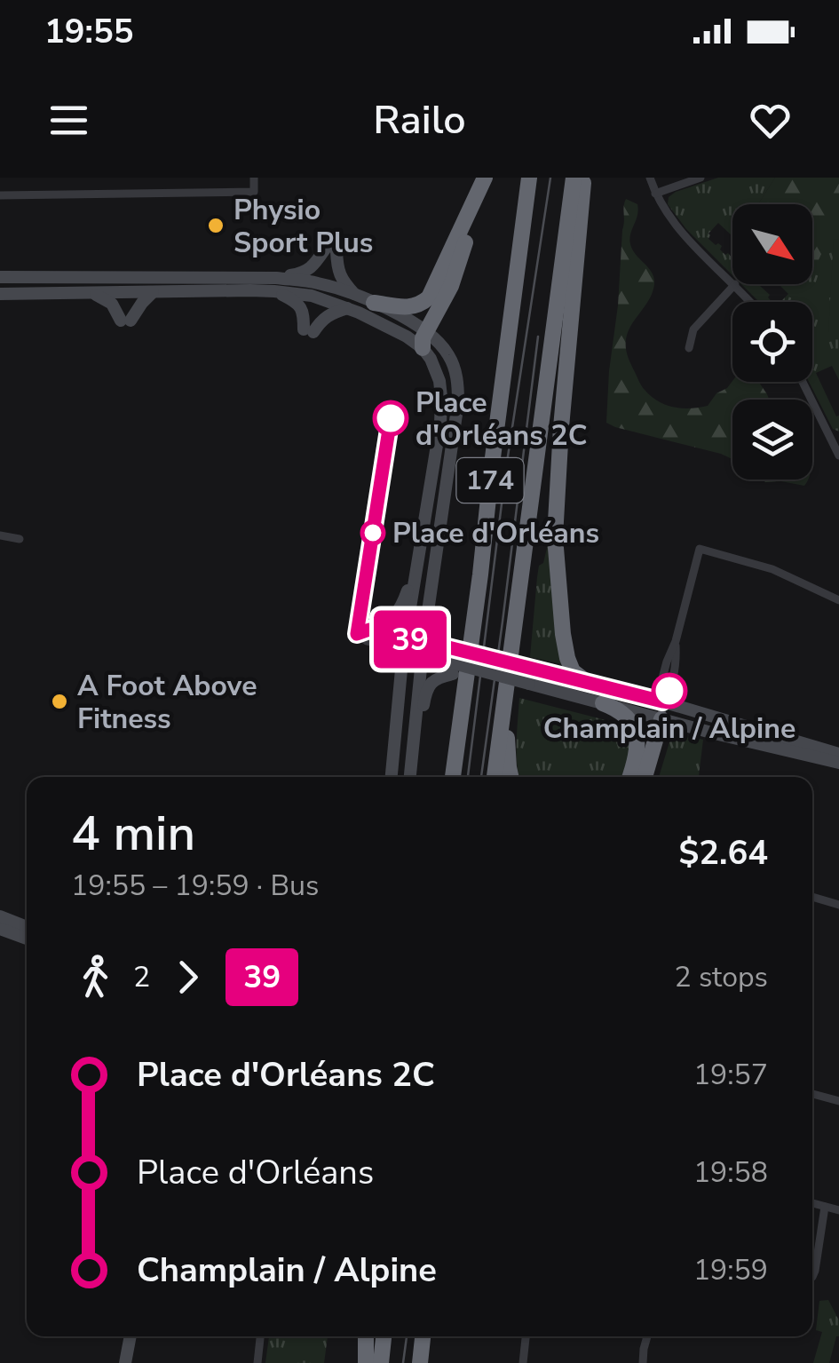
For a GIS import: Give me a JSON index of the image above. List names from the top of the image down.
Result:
{
  "streets": {
    "highway": ["174"]
  },
  "places": [
    "Physio Sport Plus",
    "Place d'Orléans 2C",
    "Place d'Orléans",
    "Champlain / Alpine",
    "A Foot Above Fitness"
  ],
  "lines": ["bus line 39"],
  "north": "bottom right",
  "page": {
    "status": "19:55",
    "header": "Railo",
    "on_map": "39",
    "heading": ["4 min", "19:55 – 19:59 · Bus", "$2.64"],
    "legs": ["2", "39", "2 stops"],
    "list": [
      {
        "name": "Place d'Orléans 2C",
        "value": "19:57"
      },
      {
        "name": "Place d'Orléans",
        "value": "19:58"
      },
      {
        "name": "Champlain / Alpine",
        "value": "19:59"
      }
    ]
  }
}
